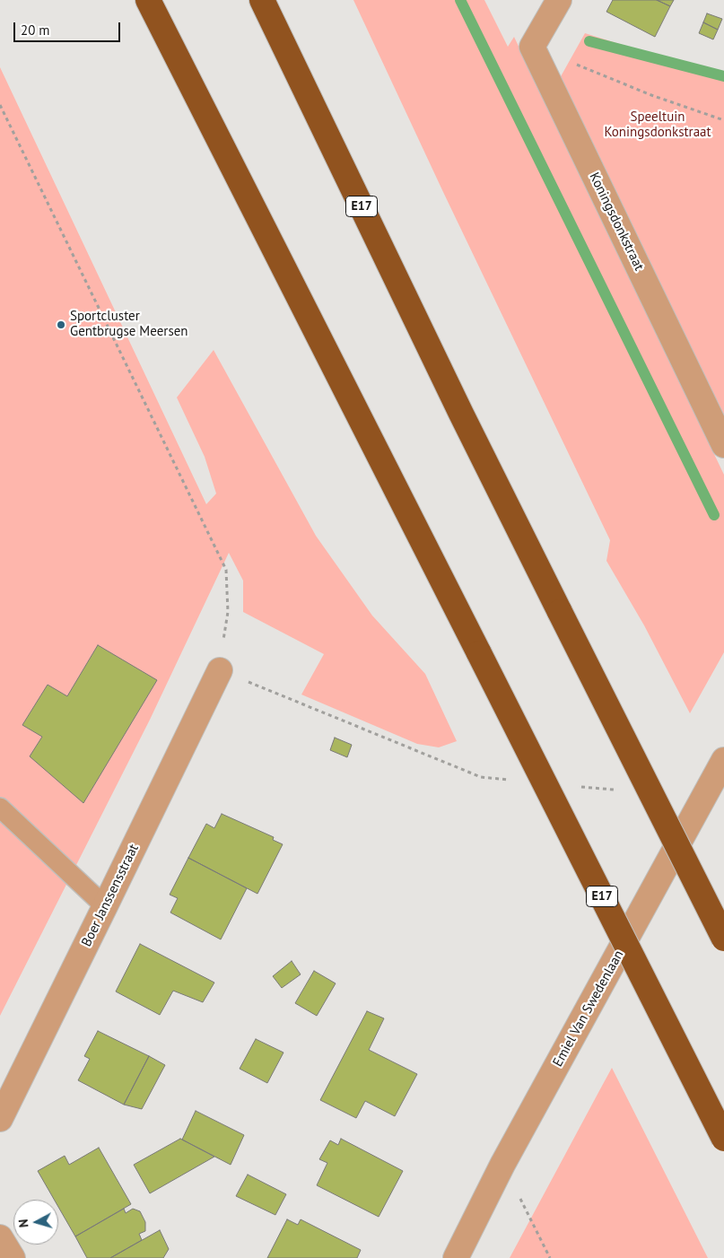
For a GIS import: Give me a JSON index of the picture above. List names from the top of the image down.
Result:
{
  "streets": {
    "highway": ["E17"],
    "street": ["Koningsdonkstraat", "Boer Janssensstraat", "Emiel Van Swedenlaan"]
  },
  "parks": ["Speeltuin Koningsdonkstraat"],
  "places": ["Sportcluster Gentbrugse Meersen"],
  "scale_bar": "20 m",
  "north": "left"
}
